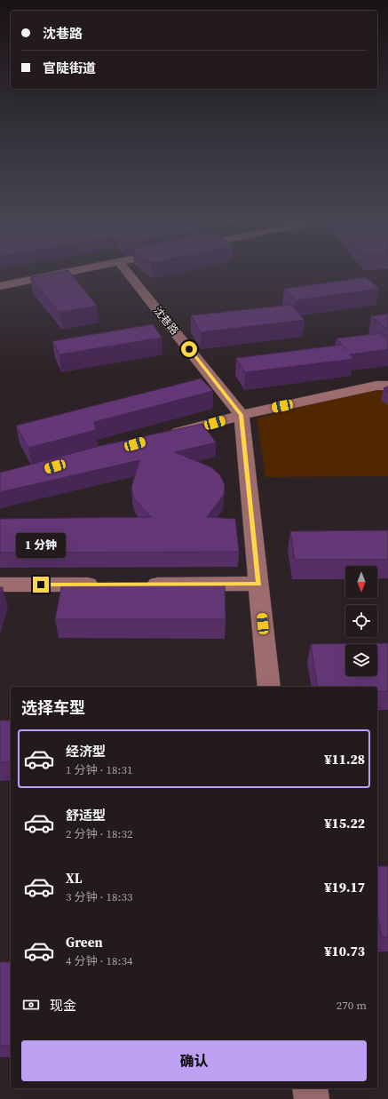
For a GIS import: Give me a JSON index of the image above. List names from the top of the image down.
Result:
{
  "streets": {
    "street": ["沈巷路"]
  },
  "north": "bottom",
  "page": {
    "banner": ["沈巷路", "官陡街道"],
    "bubble": "1 分钟",
    "heading": "选择车型",
    "list": [
      {
        "name": "经济型",
        "note": "1 分钟 · 18:31",
        "value": "¥11.28"
      },
      {
        "name": "舒适型",
        "note": "2 分钟 · 18:32",
        "value": "¥15.22"
      },
      {
        "name": "XL",
        "note": "3 分钟 · 18:33",
        "value": "¥19.17"
      },
      {
        "name": "Green",
        "note": "4 分钟 · 18:34",
        "value": "¥10.73"
      }
    ],
    "pay": ["现金", "270 m"],
    "buttons": "确认"
  }
}
